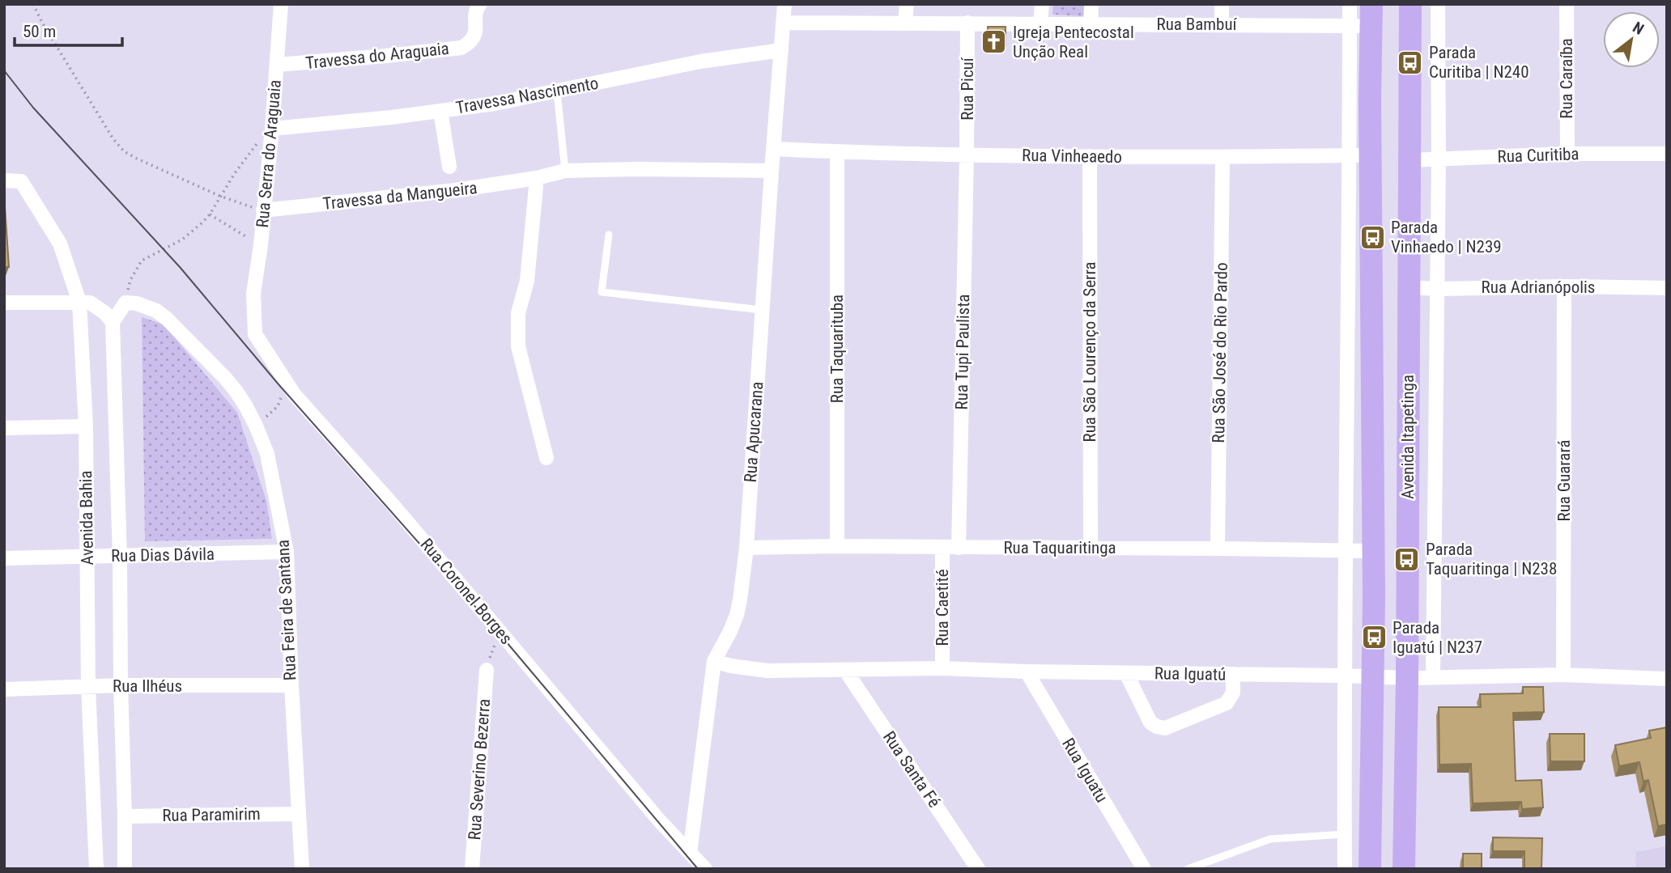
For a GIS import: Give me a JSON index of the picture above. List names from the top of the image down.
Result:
{
  "streets": {
    "main road": ["Avenida Itapetinga"],
    "street": [
      "Rua Bambuí",
      "Travessa do Araguaia",
      "Rua Caraíba",
      "Rua Picuí",
      "Travessa Nascimento",
      "Rua Serra do Araguaia",
      "Rua Curitiba",
      "Rua Vinheaedo",
      "Travessa da Mangueira",
      "Rua Adrianópolis",
      "Rua Taquarituba",
      "Rua Tupi Paulista",
      "Rua São Lourenço da Serra",
      "Rua São José do Rio Pardo",
      "Rua Apucarana",
      "Rua Guarará",
      "Avenida Bahia",
      "Rua Taquaritinga",
      "Rua Dias Dávila",
      "Rua Coronel Borges",
      "Rua Caetité",
      "Rua Feira de Santana",
      "Rua Iguatú",
      "Rua Ilhéus",
      "Rua Severino Bezerra",
      "Rua Santa Fé",
      "Rua Iguatu",
      "Rua Paramirim"
    ]
  },
  "crossings": [
    ["Rua Bambuí", "Rua Picuí"],
    ["Rua Bambuí", "Rua Apucarana"],
    ["Rua Bambuí", "Avenida Itapetinga"],
    ["Travessa do Araguaia", "Rua Serra do Araguaia"],
    ["Rua Caraíba", "Rua Curitiba"],
    ["Rua Picuí", "Rua Vinheaedo"],
    ["Rua Picuí", "Rua Tupi Paulista"],
    ["Travessa Nascimento", "Rua Serra do Araguaia"],
    ["Travessa Nascimento", "Rua Apucarana"],
    ["Rua Serra do Araguaia", "Travessa da Mangueira"],
    ["Rua Serra do Araguaia", "Rua Coronel Borges"],
    ["Rua Curitiba", "Avenida Itapetinga"],
    ["Rua Vinheaedo", "Rua Taquarituba"],
    ["Rua Vinheaedo", "Rua Tupi Paulista"],
    ["Rua Vinheaedo", "Rua São Lourenço da Serra"],
    ["Rua Vinheaedo", "Rua São José do Rio Pardo"],
    ["Rua Vinheaedo", "Rua Apucarana"],
    ["Rua Vinheaedo", "Avenida Itapetinga"],
    ["Travessa da Mangueira", "Rua Apucarana"],
    ["Rua Adrianópolis", "Avenida Itapetinga"],
    ["Rua Adrianópolis", "Rua Guarará"],
    ["Rua Taquarituba", "Rua Taquaritinga"],
    ["Rua Tupi Paulista", "Rua Taquaritinga"],
    ["Rua São Lourenço da Serra", "Rua Taquaritinga"],
    ["Rua São José do Rio Pardo", "Rua Taquaritinga"],
    ["Rua Apucarana", "Rua Taquaritinga"],
    ["Rua Apucarana", "Rua Coronel Borges"],
    ["Rua Apucarana", "Rua Iguatú"],
    ["Avenida Itapetinga", "Rua Taquaritinga"],
    ["Avenida Itapetinga", "Rua Iguatú"],
    ["Rua Guarará", "Rua Iguatú"],
    ["Avenida Bahia", "Rua Dias Dávila"],
    ["Avenida Bahia", "Rua Ilhéus"],
    ["Avenida Bahia", "Rua Paramirim"],
    ["Rua Taquaritinga", "Rua Caetité"],
    ["Rua Dias Dávila", "Rua Feira de Santana"],
    ["Rua Caetité", "Rua Iguatú"],
    ["Rua Feira de Santana", "Rua Ilhéus"],
    ["Rua Feira de Santana", "Rua Paramirim"],
    ["Rua Iguatú", "Rua Santa Fé"],
    ["Rua Iguatú", "Rua Iguatu"]
  ],
  "places": {
    "church": ["Igreja Pentecostal Unção Real"],
    "bus stop": [
      "Parada Curitiba | N240",
      "Parada Vinhaedo | N239",
      "Parada Taquaritinga | N238",
      "Parada Iguatú | N237"
    ]
  },
  "scale_bar": "50 m",
  "north": "top right"
}
